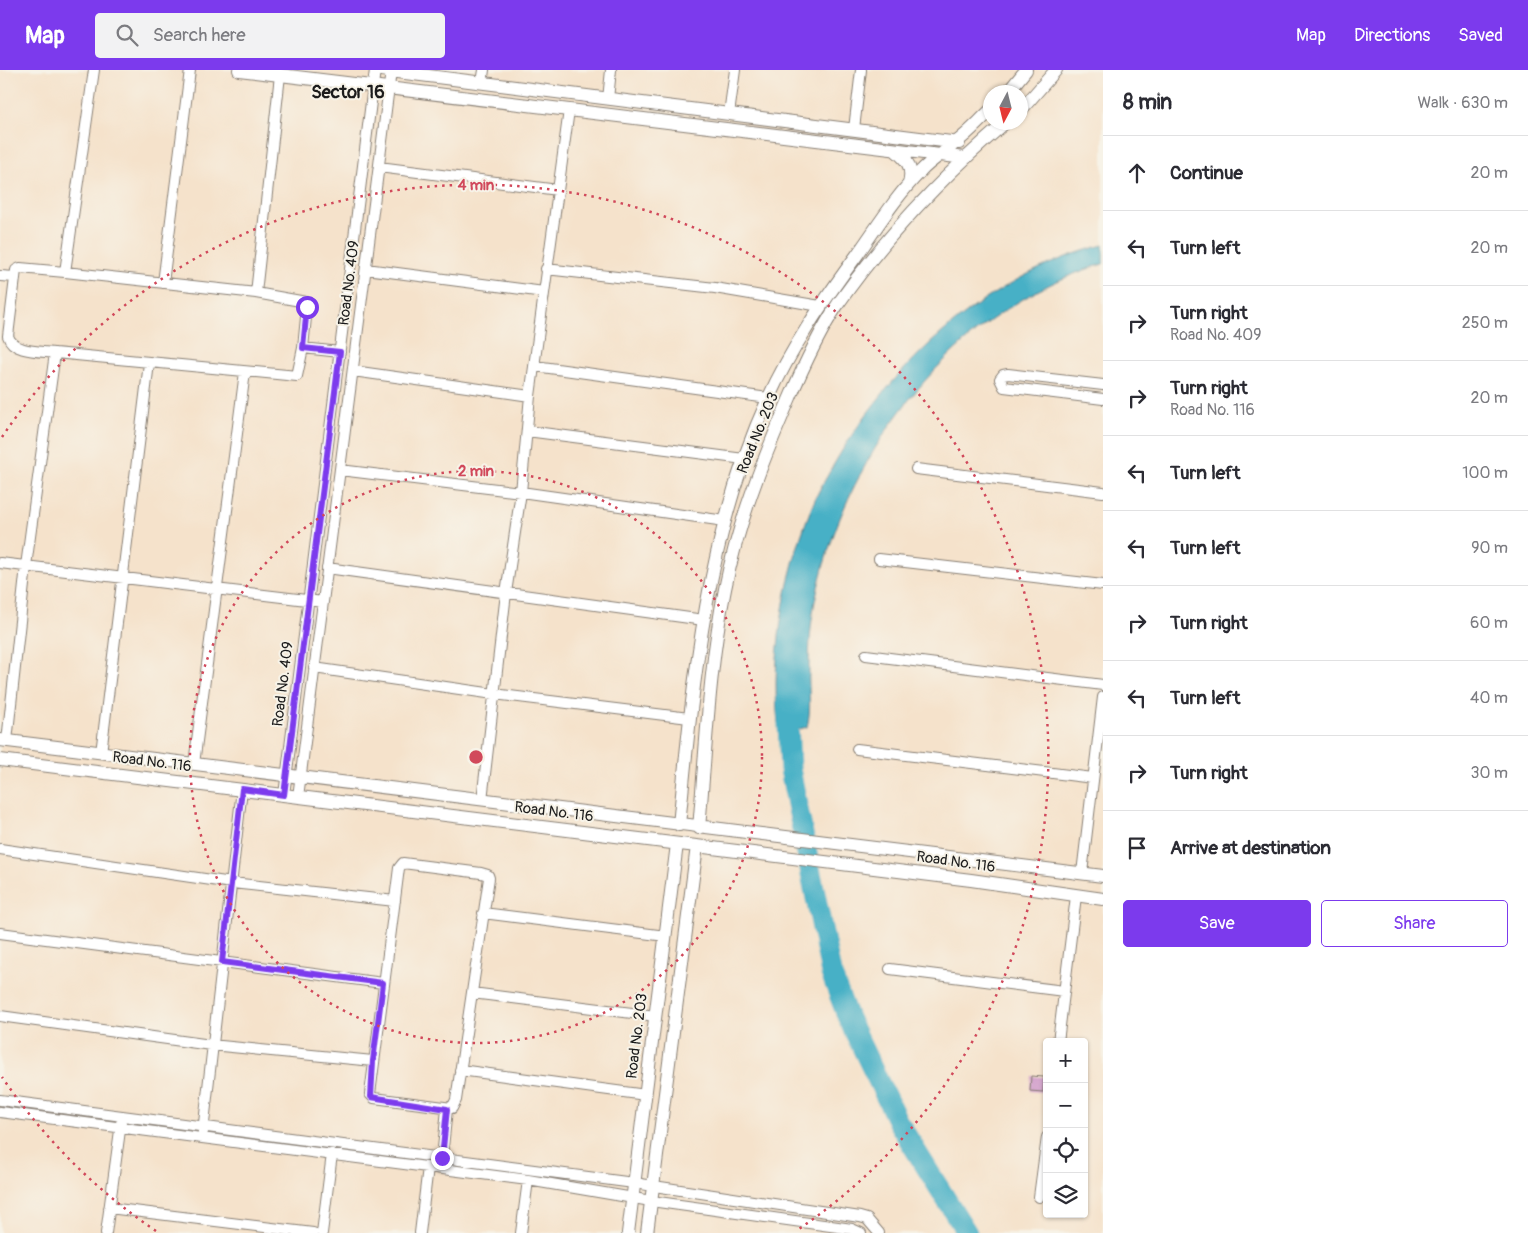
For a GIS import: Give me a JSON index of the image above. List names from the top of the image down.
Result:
{
  "streets": {
    "street": ["Road No. 409", "Road No. 203", "Road No. 116"]
  },
  "crossings": [
    ["Road No. 409", "Road No. 116"],
    ["Road No. 203", "Road No. 116"]
  ],
  "districts": ["Sector 16"],
  "north": "bottom",
  "page": {
    "header": "Map",
    "search": "Search here",
    "nav": ["Map", "Directions", "Saved"],
    "heading": ["8 min", "Walk · 630 m"],
    "list": [
      ["Continue", "20 m"],
      ["Turn left", "20 m"],
      ["Turn right", "Road No. 409", "250 m"],
      ["Turn right", "Road No. 116", "20 m"],
      ["Turn left", "100 m"],
      ["Turn left", "90 m"],
      ["Turn right", "60 m"],
      ["Turn left", "40 m"],
      ["Turn right", "30 m"],
      "Arrive at destination"
    ],
    "buttons": ["Save", "Share"],
    "map_buttons": ["+", "−"]
  },
  "rings": ["4 min", "2 min"]
}
